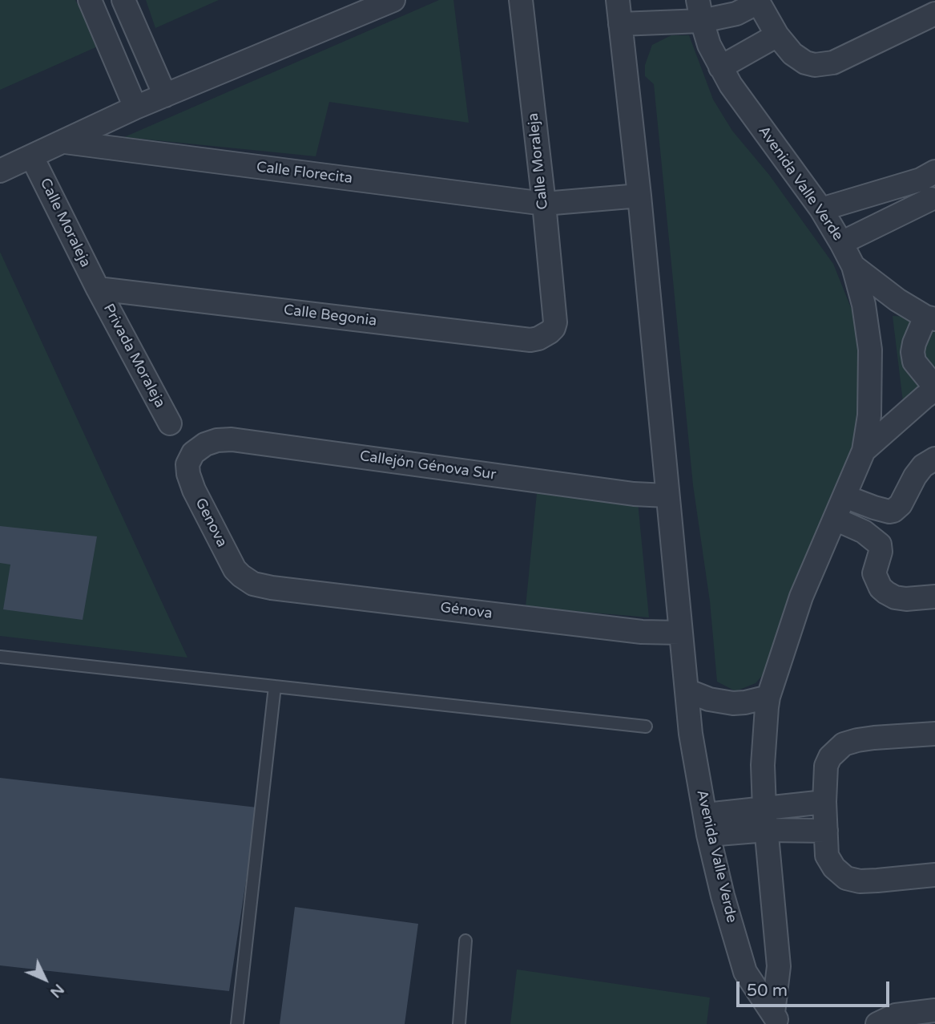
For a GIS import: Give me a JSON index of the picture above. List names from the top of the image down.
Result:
{
  "streets": {
    "street": [
      "Calle Moraleja",
      "Calle Florecita",
      "Avenida Valle Verde",
      "Calle Begonia",
      "Privada Moraleja",
      "Callejón Génova Sur",
      "Genova",
      "Génova"
    ]
  },
  "crossings": [
    ["Calle Moraleja", "Calle Florecita"],
    ["Calle Moraleja", "Calle Begonia"],
    ["Calle Moraleja", "Privada Moraleja"],
    ["Calle Florecita", "Avenida Valle Verde"],
    ["Avenida Valle Verde", "Callejón Génova Sur"],
    ["Avenida Valle Verde", "Génova"],
    ["Calle Begonia", "Privada Moraleja"],
    ["Callejón Génova Sur", "Genova"],
    ["Genova", "Génova"]
  ],
  "scale_bar": "50 m",
  "north": "bottom right"
}
